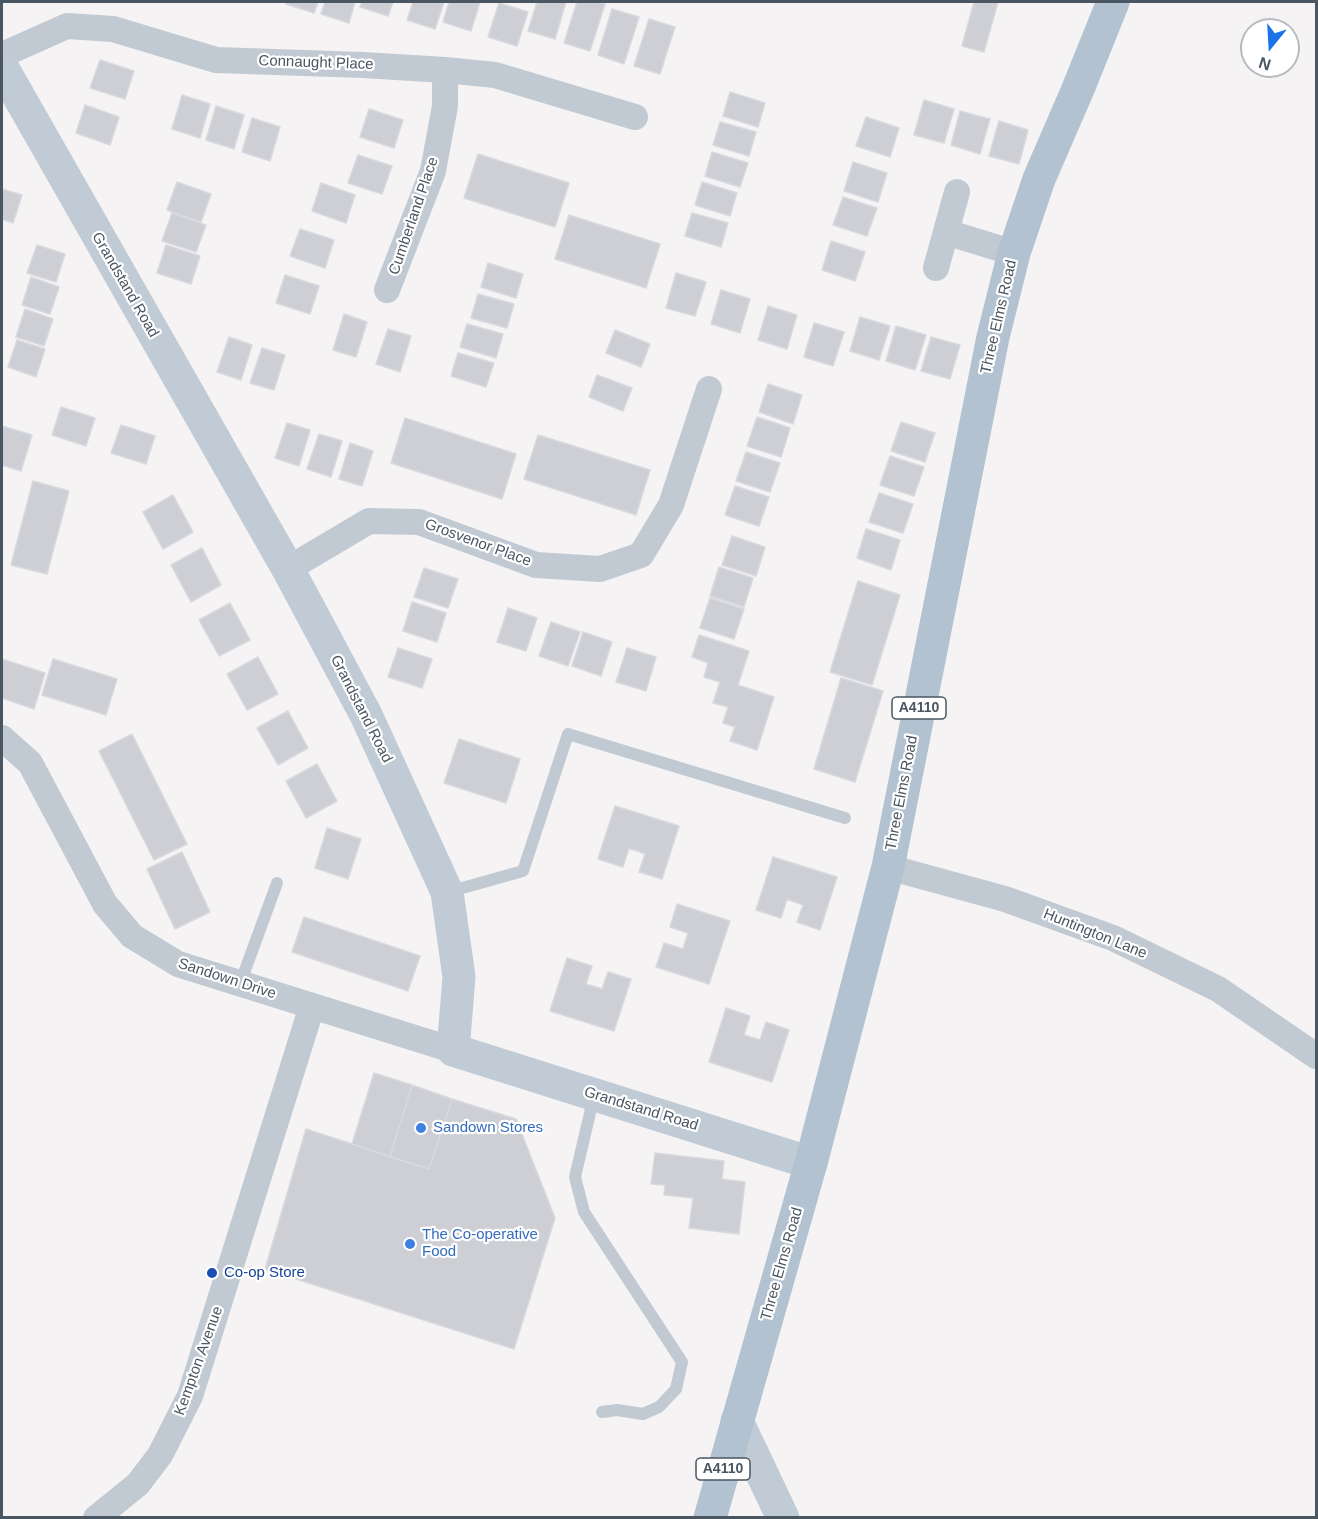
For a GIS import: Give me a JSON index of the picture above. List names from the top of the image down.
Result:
{
  "streets": {
    "main road": ["Three Elms Road", "A4110"],
    "street": [
      "Connaught Place",
      "Cumberland Place",
      "Grandstand Road",
      "Grosvenor Place",
      "Huntington Lane",
      "Sandown Drive",
      "Kempton Avenue"
    ]
  },
  "crossings": [
    ["Connaught Place", "Cumberland Place"],
    ["Grandstand Road", "Three Elms Road"],
    ["Grandstand Road", "Grosvenor Place"],
    ["Grandstand Road", "Sandown Drive"],
    ["Three Elms Road", "Huntington Lane"],
    ["Sandown Drive", "Kempton Avenue"]
  ],
  "places": ["Sandown Stores", "The Co-operative Food", "Co-op Store"],
  "north": "bottom"
}
